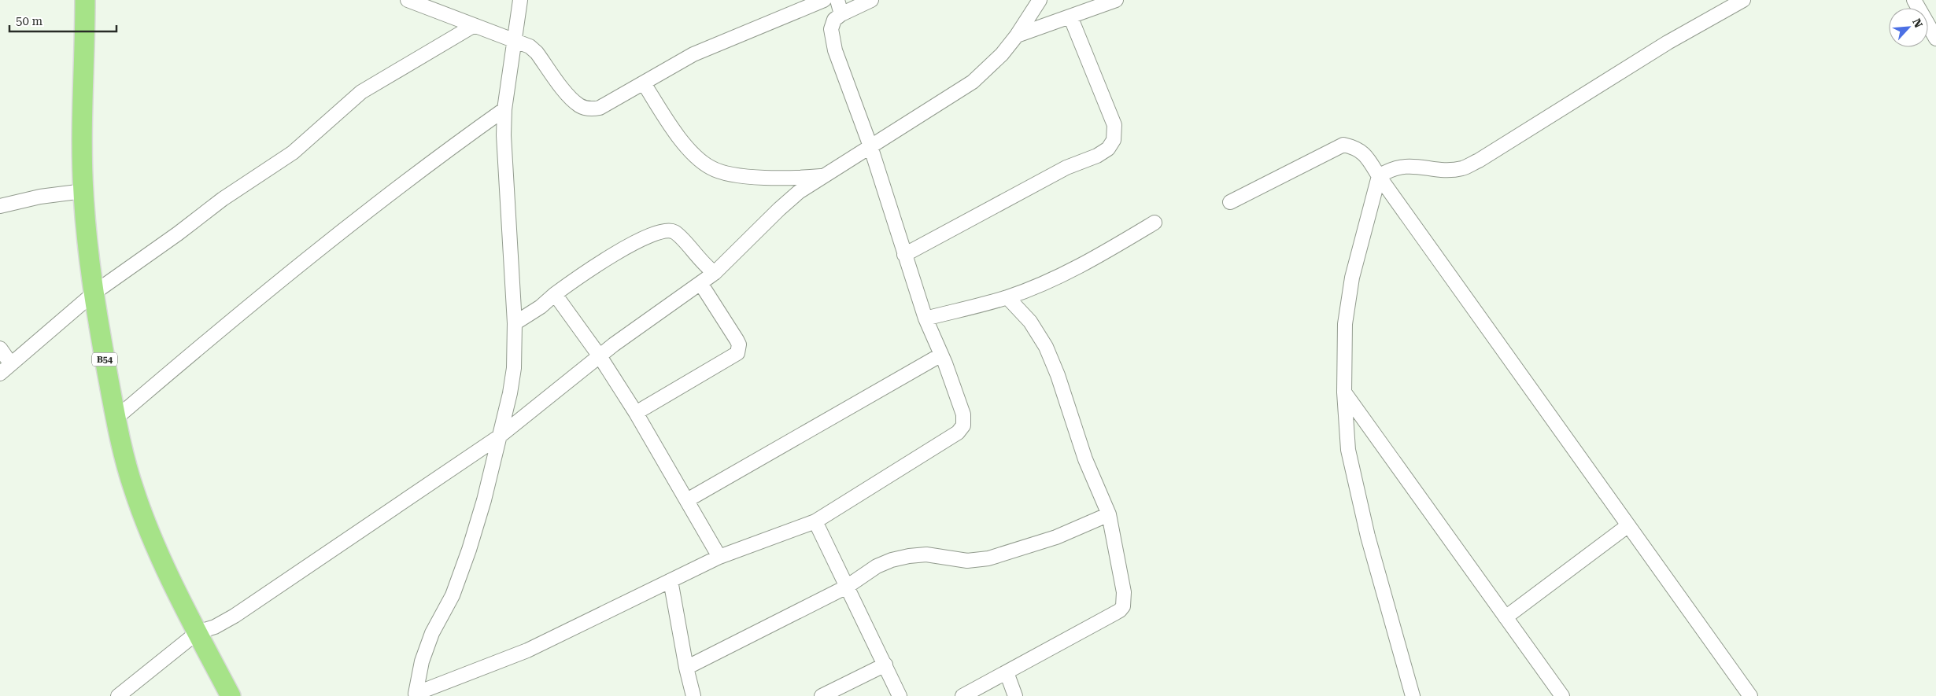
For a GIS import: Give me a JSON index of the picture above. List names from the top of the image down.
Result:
{
  "streets": {
    "highway": ["B54"]
  },
  "scale_bar": "50 m",
  "north": "top right"
}
